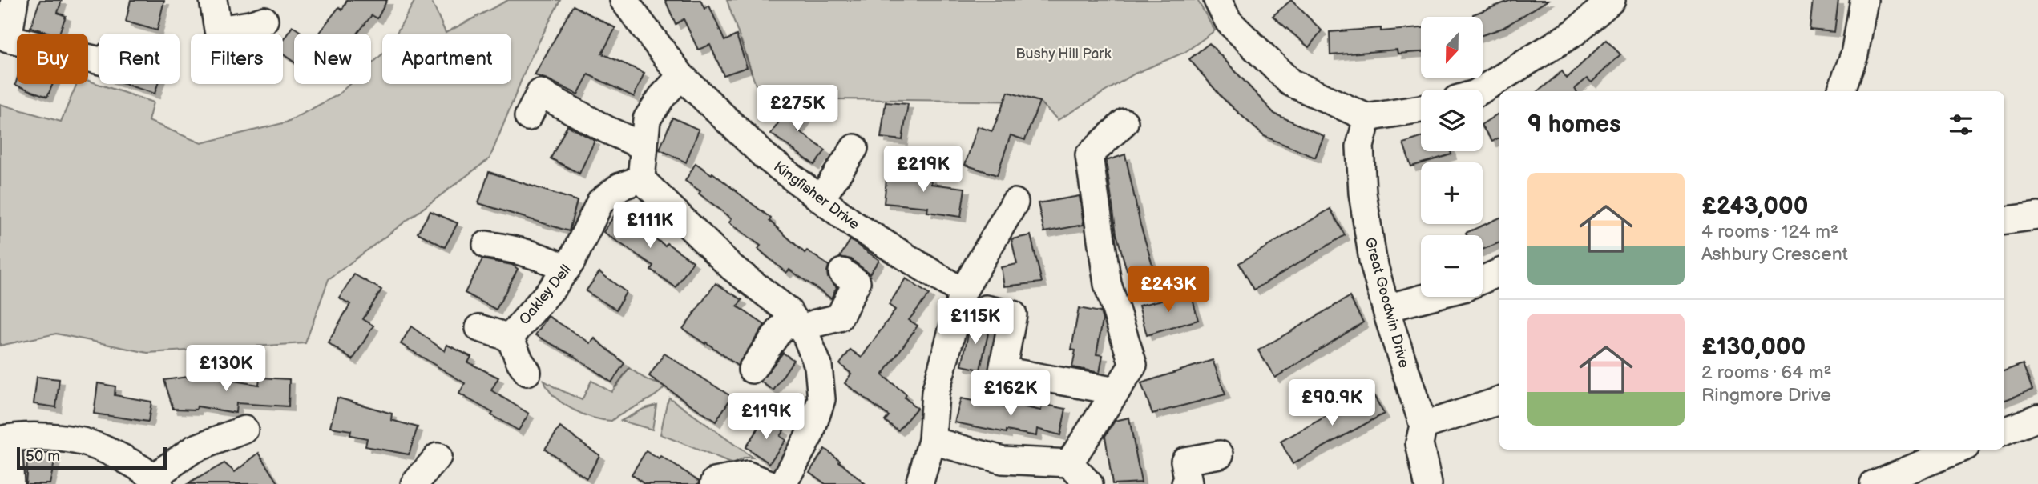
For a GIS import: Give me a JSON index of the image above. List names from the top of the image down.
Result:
{
  "streets": {
    "street": ["Kingfisher Drive", "Oakley Dell", "Great Goodwin Drive"]
  },
  "parks": ["Bushy Hill Park"],
  "scale_bar": "50 m",
  "north": "bottom",
  "page": {
    "map_buttons": ["+", "−"],
    "chip": [
      "Buy",
      "Rent",
      "Filters",
      "New",
      "Apartment"
    ],
    "price": [
      "£275K",
      "£219K",
      "£111K",
      "£243K",
      "£115K",
      "£130K",
      "£162K",
      "£90.9K",
      "£119K"
    ],
    "heading": "9 homes",
    "list": [
      {
        "name": "£243,000",
        "note": "4 rooms · 124 m² · Ashbury Crescent"
      },
      {
        "name": "£130,000",
        "note": "2 rooms · 64 m² · Ringmore Drive"
      }
    ],
    "scale": "50 m"
  }
}
